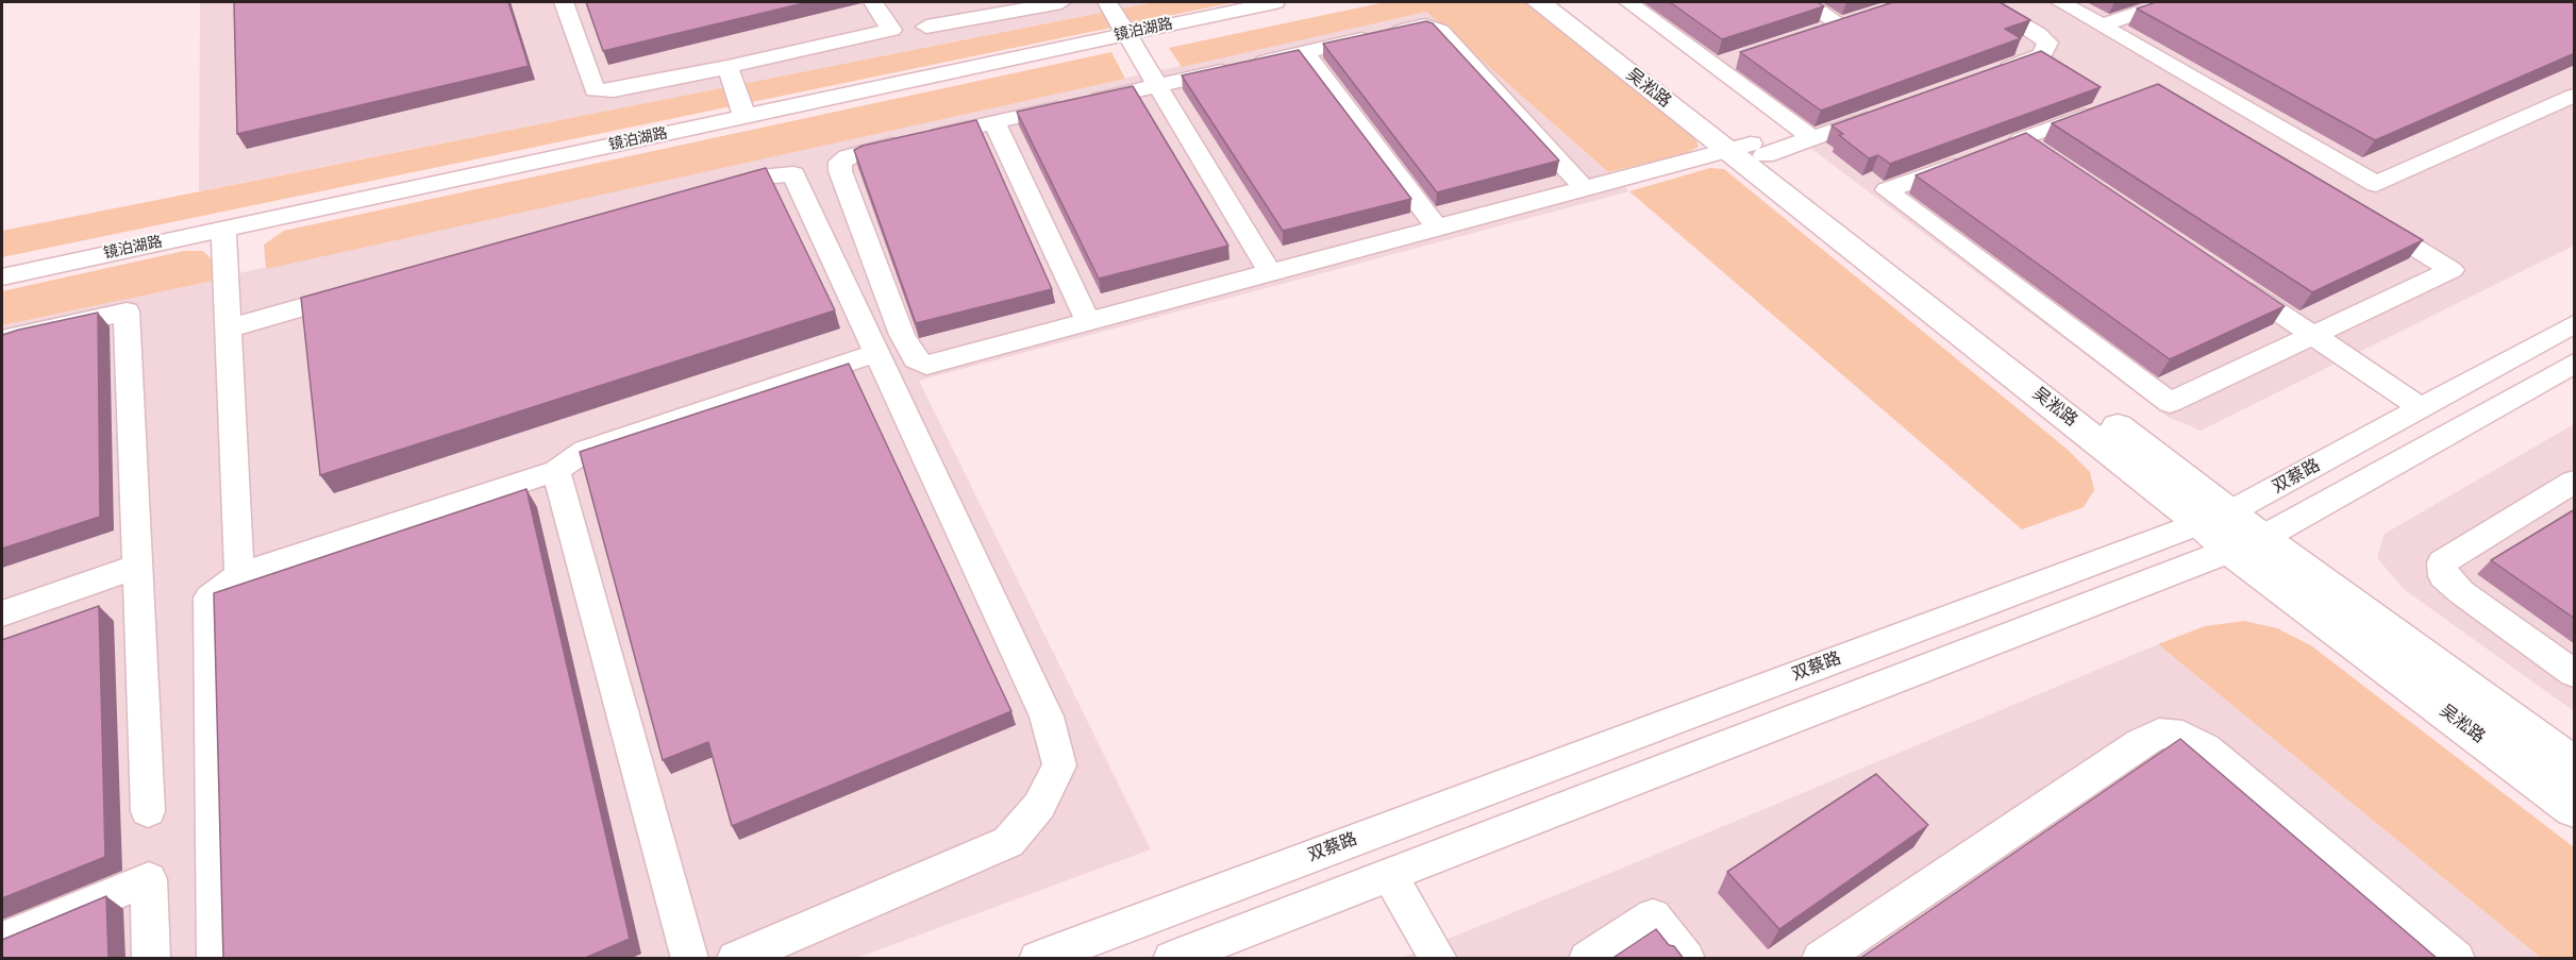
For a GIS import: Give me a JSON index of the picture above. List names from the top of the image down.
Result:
{
  "streets": {
    "main road": ["吴淞路"],
    "street": ["镜泊湖路", "双蔡路"]
  },
  "crossings": [
    ["吴淞路", "双蔡路"]
  ]
}
